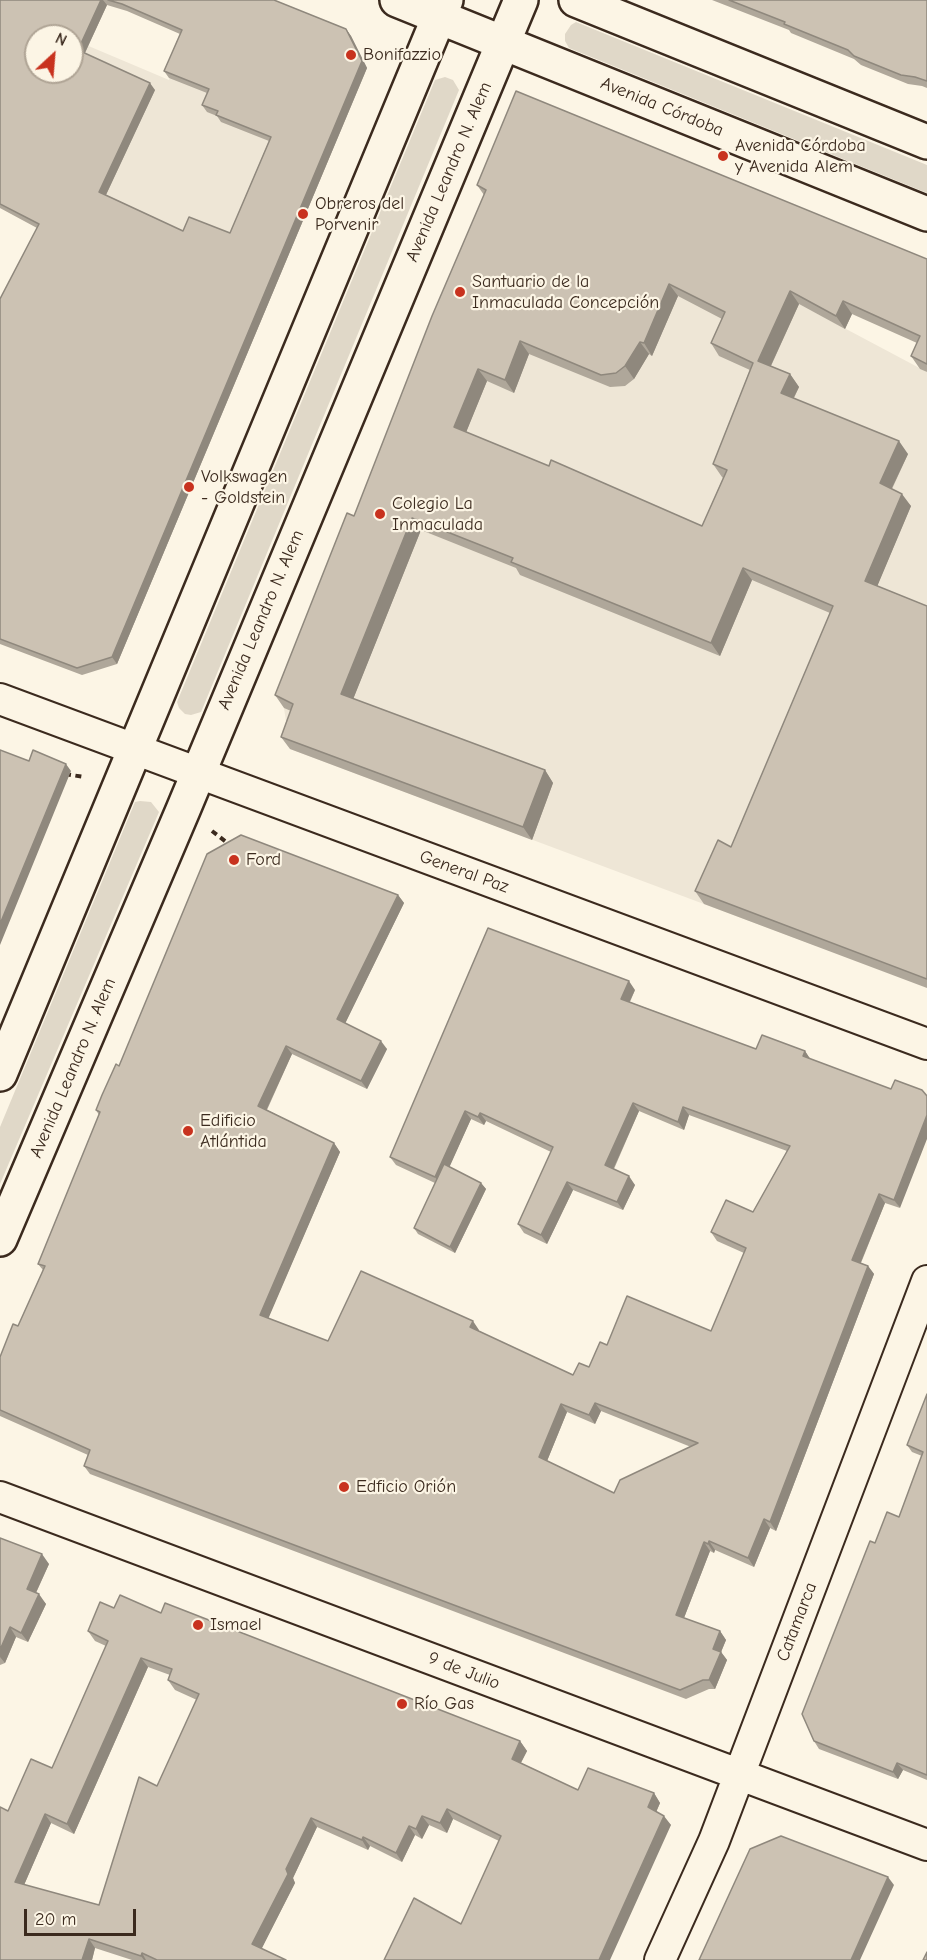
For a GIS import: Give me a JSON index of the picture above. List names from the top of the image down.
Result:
{
  "streets": {
    "street": [
      "Avenida Córdoba",
      "Avenida Leandro N. Alem",
      "General Paz",
      "Catamarca",
      "9 de Julio"
    ]
  },
  "crossings": [
    ["Avenida Córdoba", "Avenida Leandro N. Alem"],
    ["Avenida Leandro N. Alem", "General Paz"],
    ["Catamarca", "9 de Julio"]
  ],
  "places": [
    "Bonifazzio",
    "Avenida Córdoba y Avenida Alem",
    "Obreros del Porvenir",
    "Santuario de la Inmaculada Concepción",
    "Volkswagen - Goldstein",
    "Colegio La Inmaculada",
    "Ford",
    "Edificio Atlántida",
    "Edficio Orión",
    "Ismael",
    "Río Gas"
  ],
  "scale_bar": "20 m",
  "north": "top right"
}
